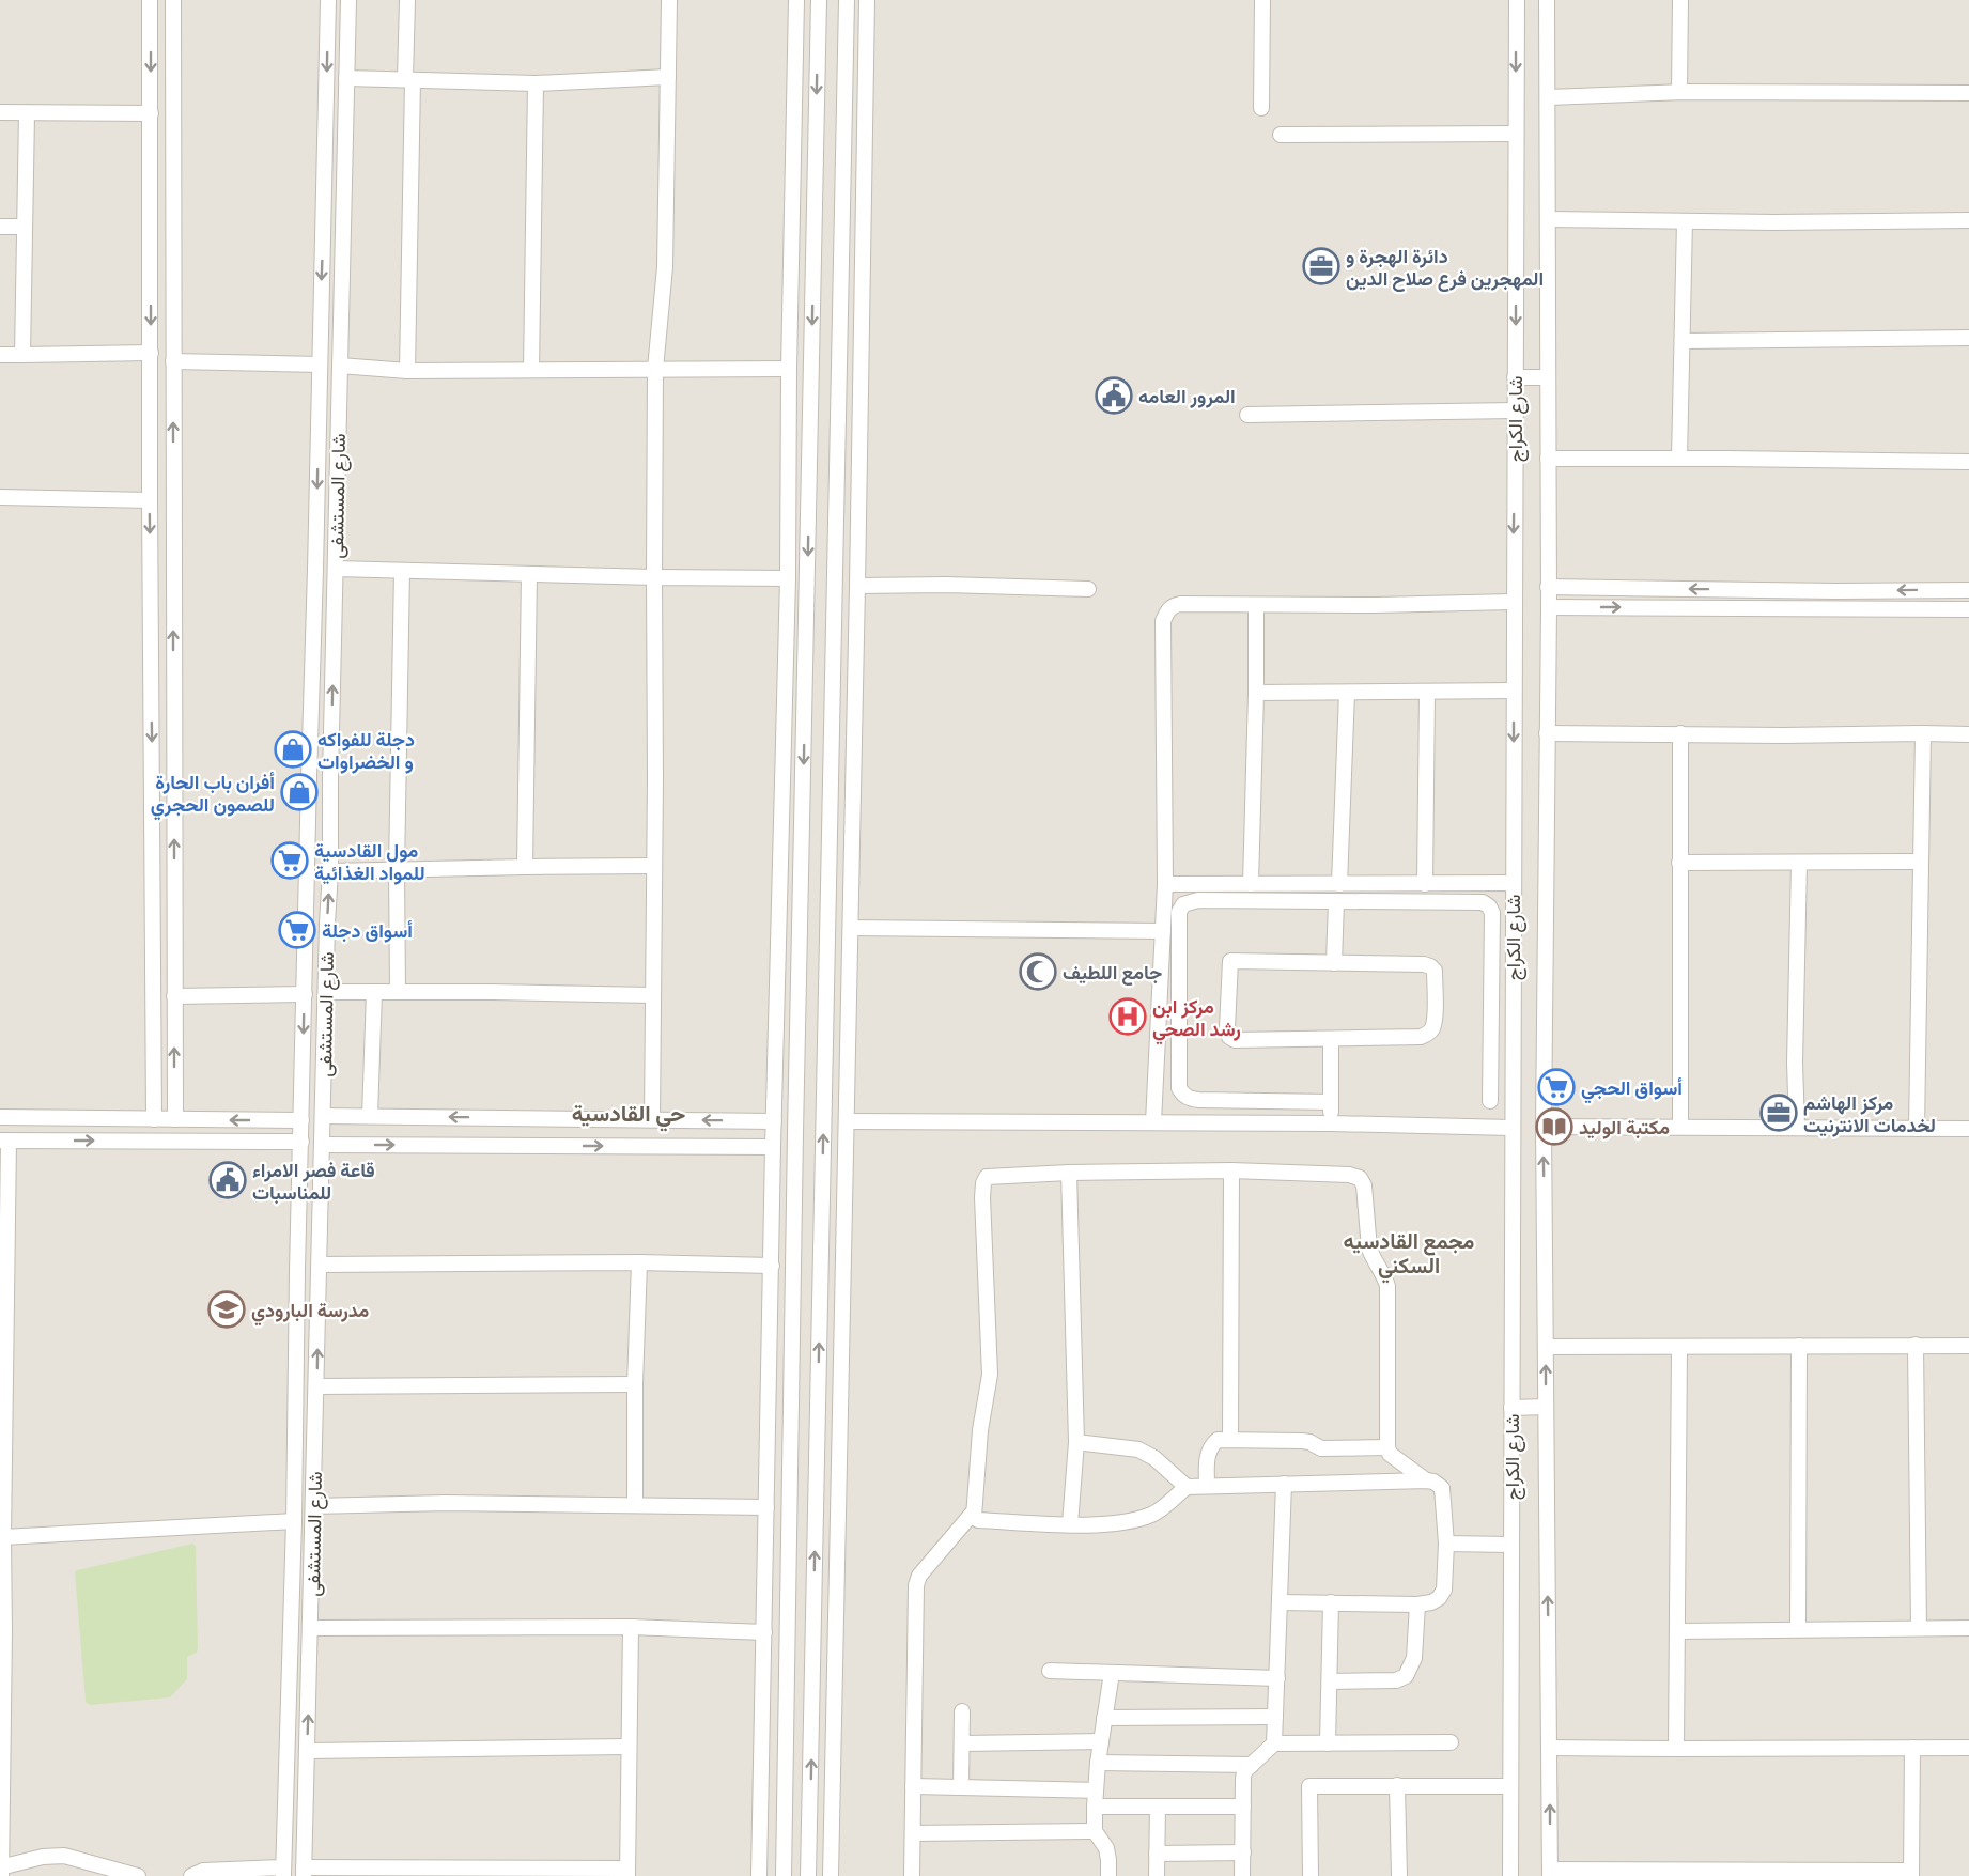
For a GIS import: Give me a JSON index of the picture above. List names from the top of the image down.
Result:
{
  "streets": {
    "street": ["شارع الكراج", "شارع المستشفى"]
  },
  "districts": ["حي القادسية", "مجمع القادسيه السكني"],
  "places": {
    "office": ["دائرة الهجرة و المهجرين فرع صلاح الدين", "مركز الهاشم لخدمات الانترنيت"],
    "public building": ["المرور العامه", "قاعة فصر الامراء للمناسبات"],
    "shop": ["دجلة للفواكه و الخضراوات", "أفران باب الحارة للصمون الحجري"],
    "supermarket": ["مول القادسية للمواد الغذائية", "أسواق دجلة", "أسواق الحجي"],
    "mosque": ["جامع اللطیف"],
    "hospital": ["مركز ابن رشد الصحي"],
    "library": ["مكتبة الوليد"],
    "school or university": ["مدرسة البارودي"]
  }
}
